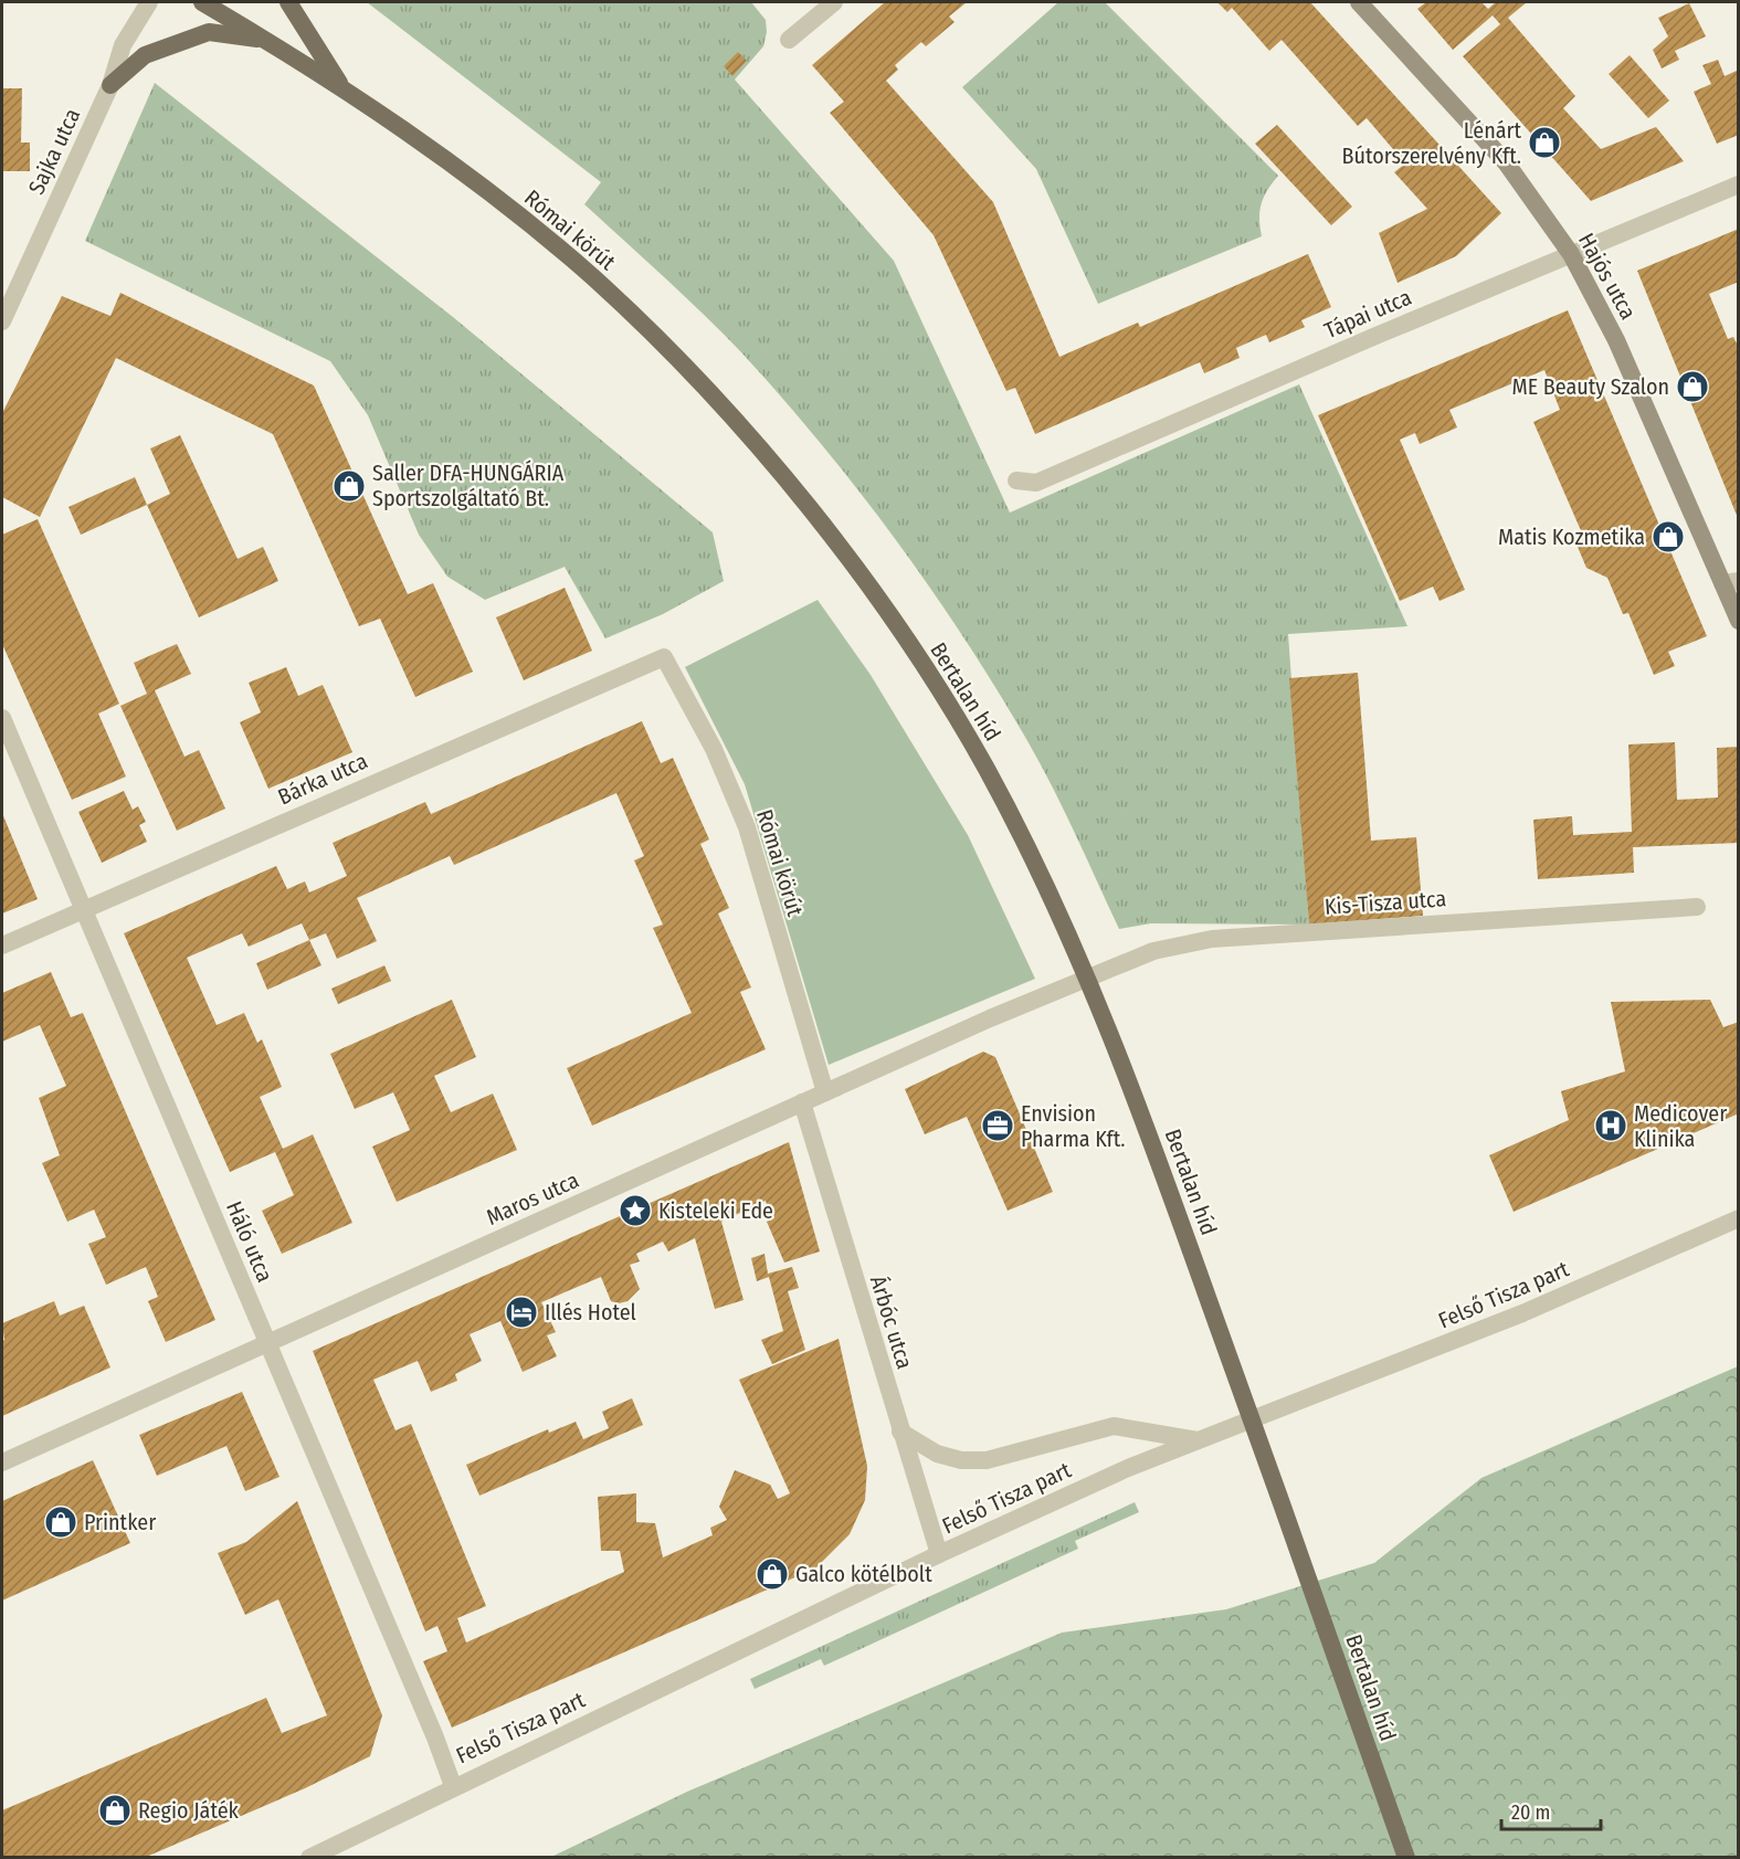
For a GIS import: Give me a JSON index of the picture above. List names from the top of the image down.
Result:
{
  "streets": {
    "main road": ["Római körút", "Hajós utca", "Bertalan híd"],
    "street": [
      "Sajka utca",
      "Tápai utca",
      "Bárka utca",
      "Kis-Tisza utca",
      "Maros utca",
      "Háló utca",
      "Felső Tisza part",
      "Árbóc utca"
    ]
  },
  "crossings": [
    ["Római körút", "Bertalan híd"],
    ["Római körút", "Bárka utca"],
    ["Római körút", "Maros utca"],
    ["Hajós utca", "Tápai utca"],
    ["Bárka utca", "Háló utca"],
    ["Kis-Tisza utca", "Maros utca"],
    ["Maros utca", "Háló utca"],
    ["Maros utca", "Árbóc utca"],
    ["Háló utca", "Felső Tisza part"],
    ["Felső Tisza part", "Árbóc utca"]
  ],
  "places": {
    "shop": [
      "Lénárt Bútorszerelvény Kft.",
      "ME Beauty Szalon",
      "Saller DFA-HUNGÁRIA Sportszolgáltató Bt.",
      "Matis Kozmetika",
      "Printker",
      "Galco kötélbolt",
      "Regio Játék"
    ],
    "office": ["Envision Pharma Kft."],
    "hospital": ["Medicover Klinika"],
    "place": ["Kisteleki Ede"],
    "hotel": ["Illés Hotel"]
  },
  "scale_bar": "20 m"
}
